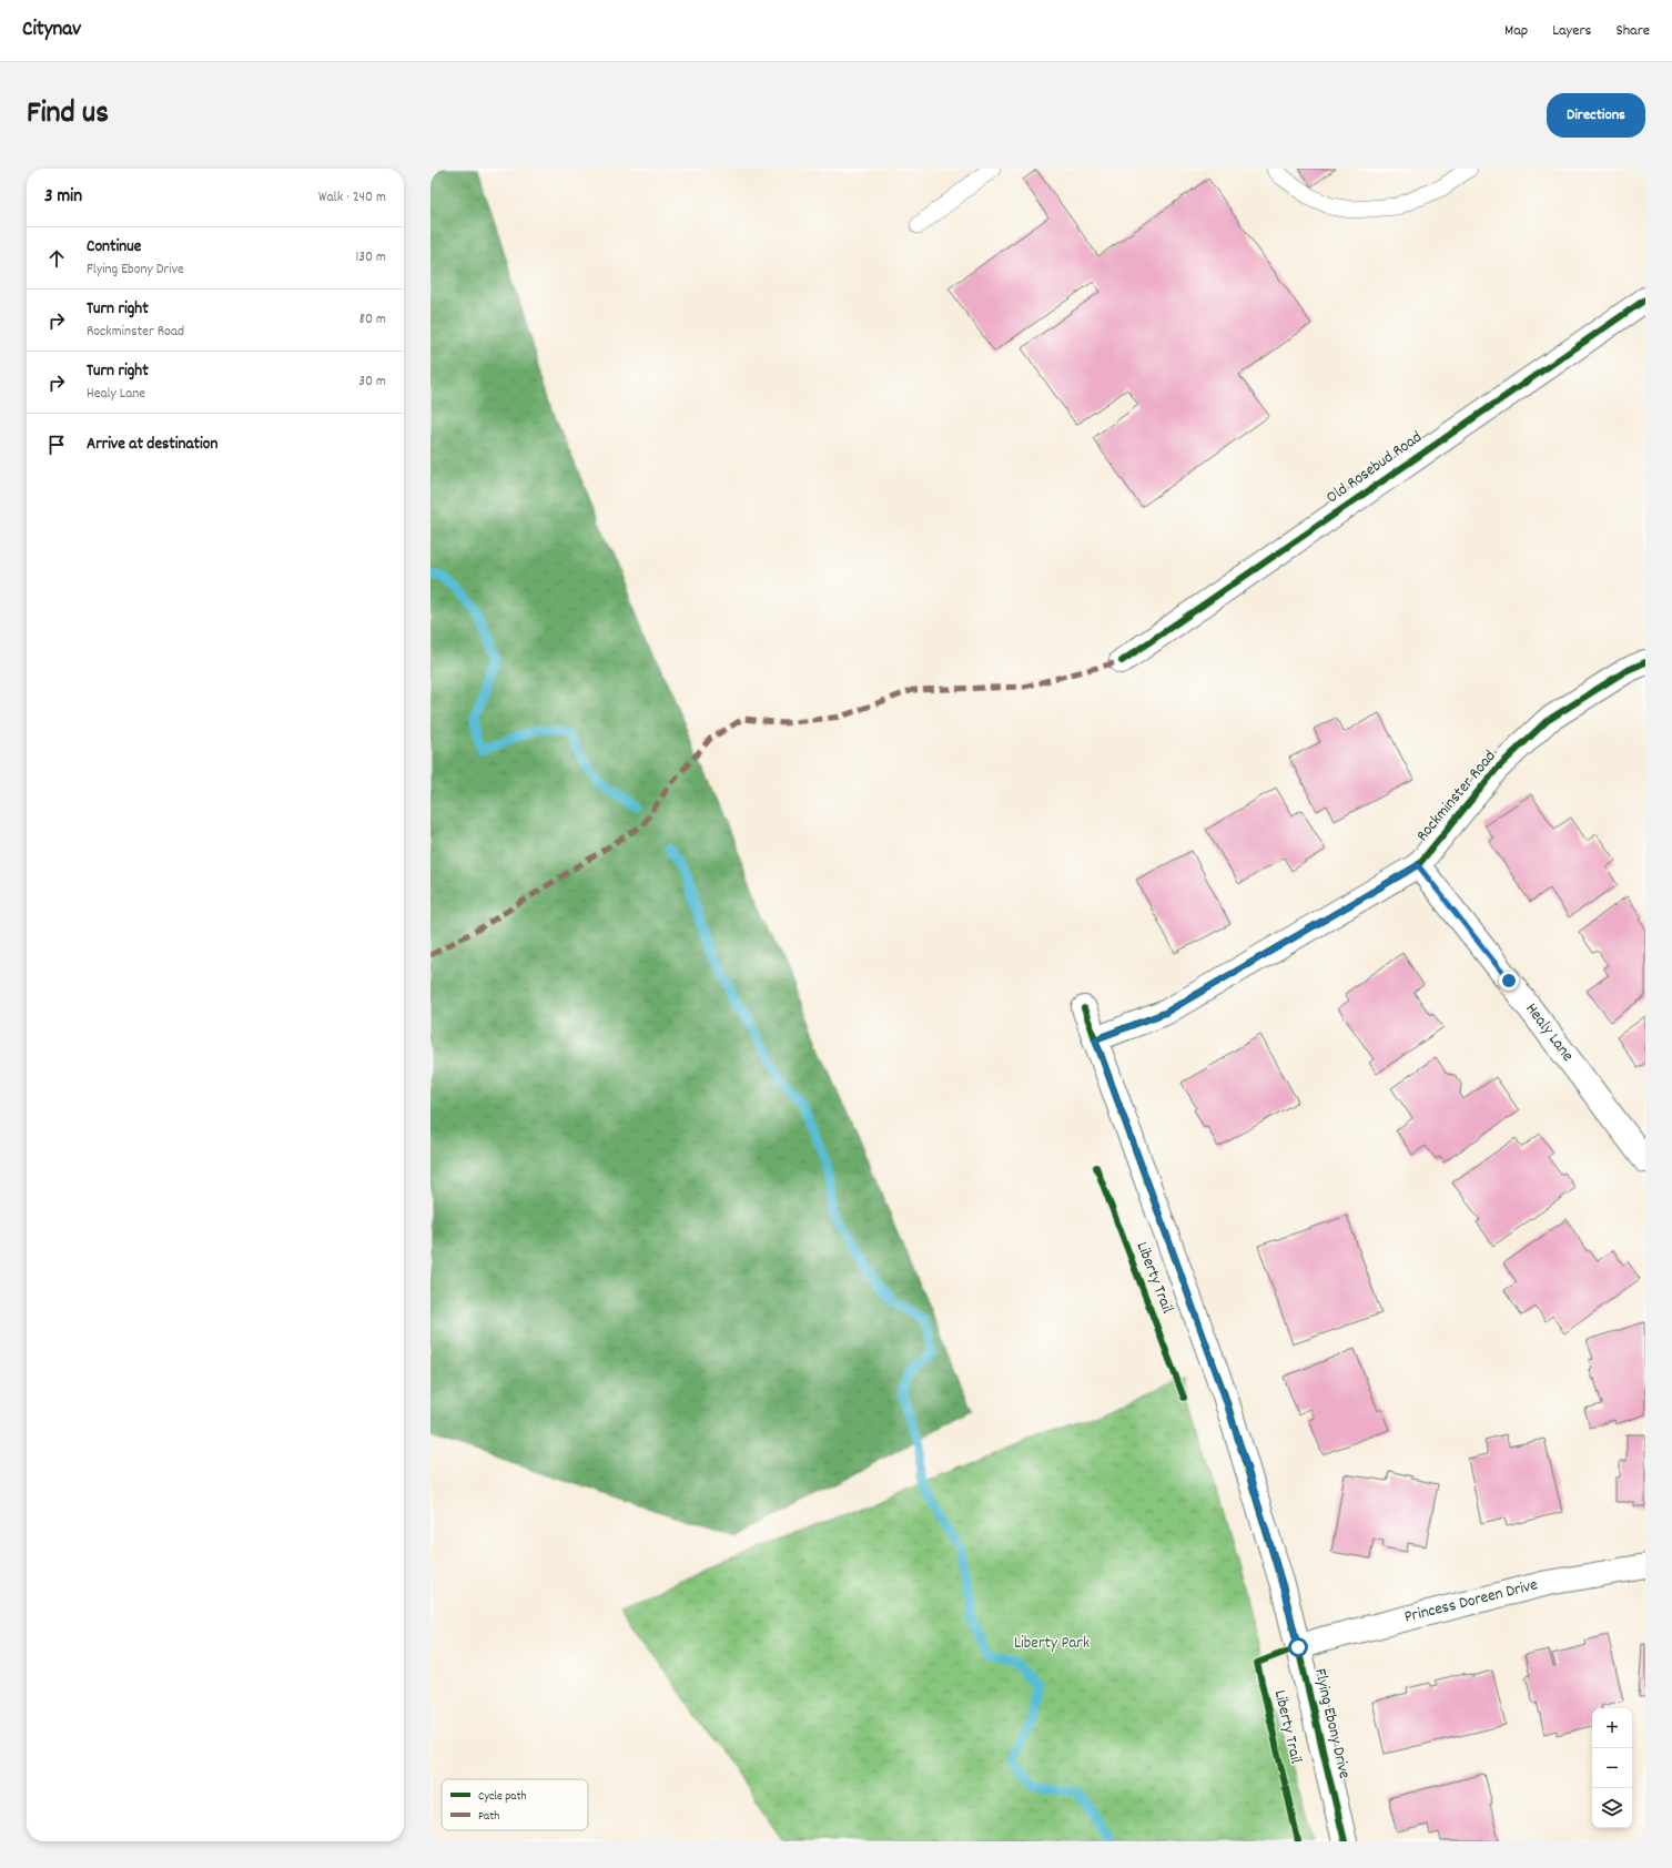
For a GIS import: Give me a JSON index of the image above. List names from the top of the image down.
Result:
{
  "streets": {
    "street": [
      "Old Rosebud Road",
      "Rockminster Road",
      "Healy Lane",
      "Princess Doreen Drive",
      "Flying Ebony Drive"
    ],
    "cycle path": ["Liberty Trail"]
  },
  "crossings": [
    ["Rockminster Road", "Healy Lane"],
    ["Rockminster Road", "Flying Ebony Drive"],
    ["Princess Doreen Drive", "Flying Ebony Drive"]
  ],
  "parks": ["Liberty Park"],
  "legend": ["Cycle path", "Path"],
  "page": {
    "header": "Citynav",
    "nav": ["Map", "Layers", "Share"],
    "title": "Find us",
    "buttons": "Directions",
    "heading": ["3 min", "Walk · 240 m"],
    "list": [
      ["Continue", "Flying Ebony Drive", "130 m"],
      ["Turn right", "Rockminster Road", "80 m"],
      ["Turn right", "Healy Lane", "30 m"],
      "Arrive at destination"
    ],
    "map_buttons": ["+", "−"]
  }
}
